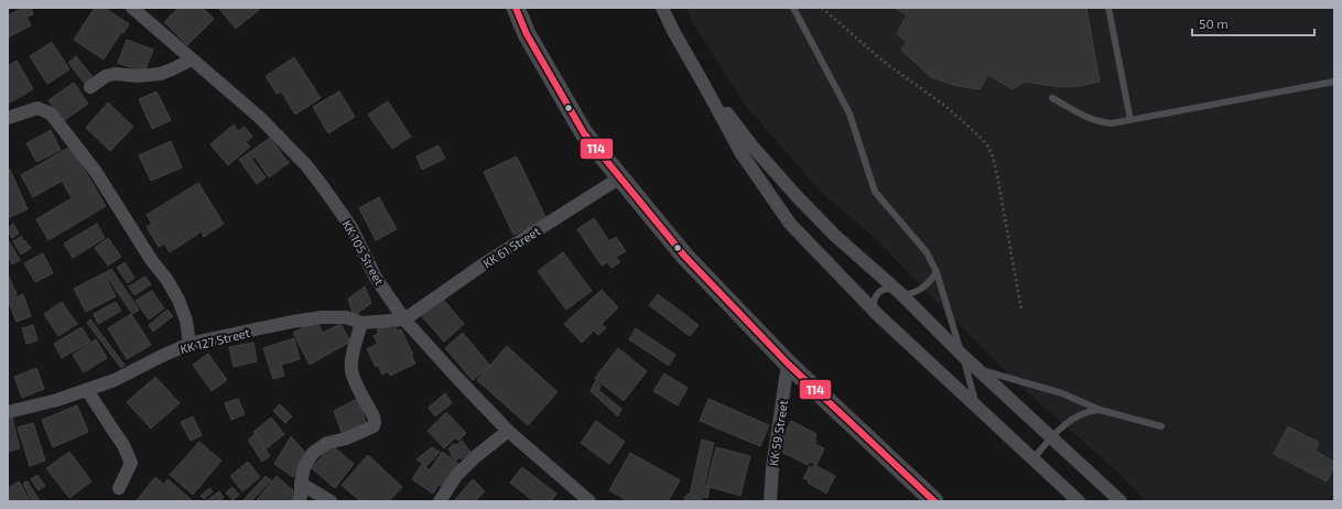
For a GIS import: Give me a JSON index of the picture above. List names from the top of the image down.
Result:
{
  "streets": {
    "street": [
      "KK 61 Street",
      "KK 105 Street",
      "KK 127 Street",
      "KK 59 Street"
    ]
  },
  "crossings": [
    ["KK 61 Street", "KK 105 Street"],
    ["KK 61 Street", "KK 127 Street"],
    ["KK 105 Street", "KK 127 Street"]
  ],
  "lines": ["transit line 114"],
  "scale_bar": "50 m"
}
